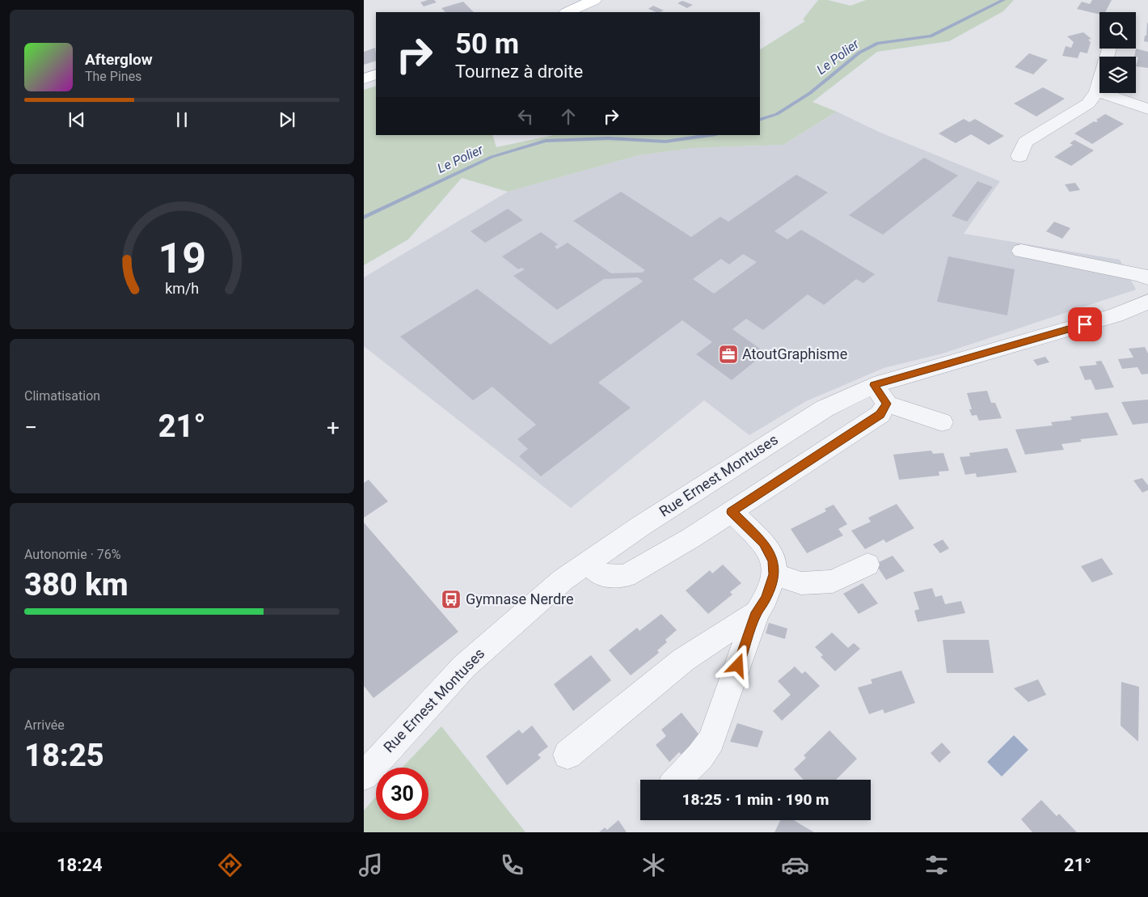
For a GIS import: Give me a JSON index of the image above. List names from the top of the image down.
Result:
{
  "streets": {
    "street": ["Rue Ernest Montuses"]
  },
  "water": ["Le Polier"],
  "places": {
    "office": ["AtoutGraphisme"],
    "bus stop": ["Gymnase Nerdre"]
  },
  "page": {
    "turn": ["50 m", "Tournez à droite"],
    "song": ["Afterglow", "The Pines"],
    "tile": [
      "Climatisation",
      ["Autonomie · 76%", "380 km"],
      ["Arrivée", "18:25"]
    ],
    "heat": ["−", "21°", "+"],
    "limit": "30",
    "trip": "18:25 · 1 min · 190 m",
    "tabs": ["18:24", "21°"],
    "gauge": ["19", "km/h"]
  }
}
